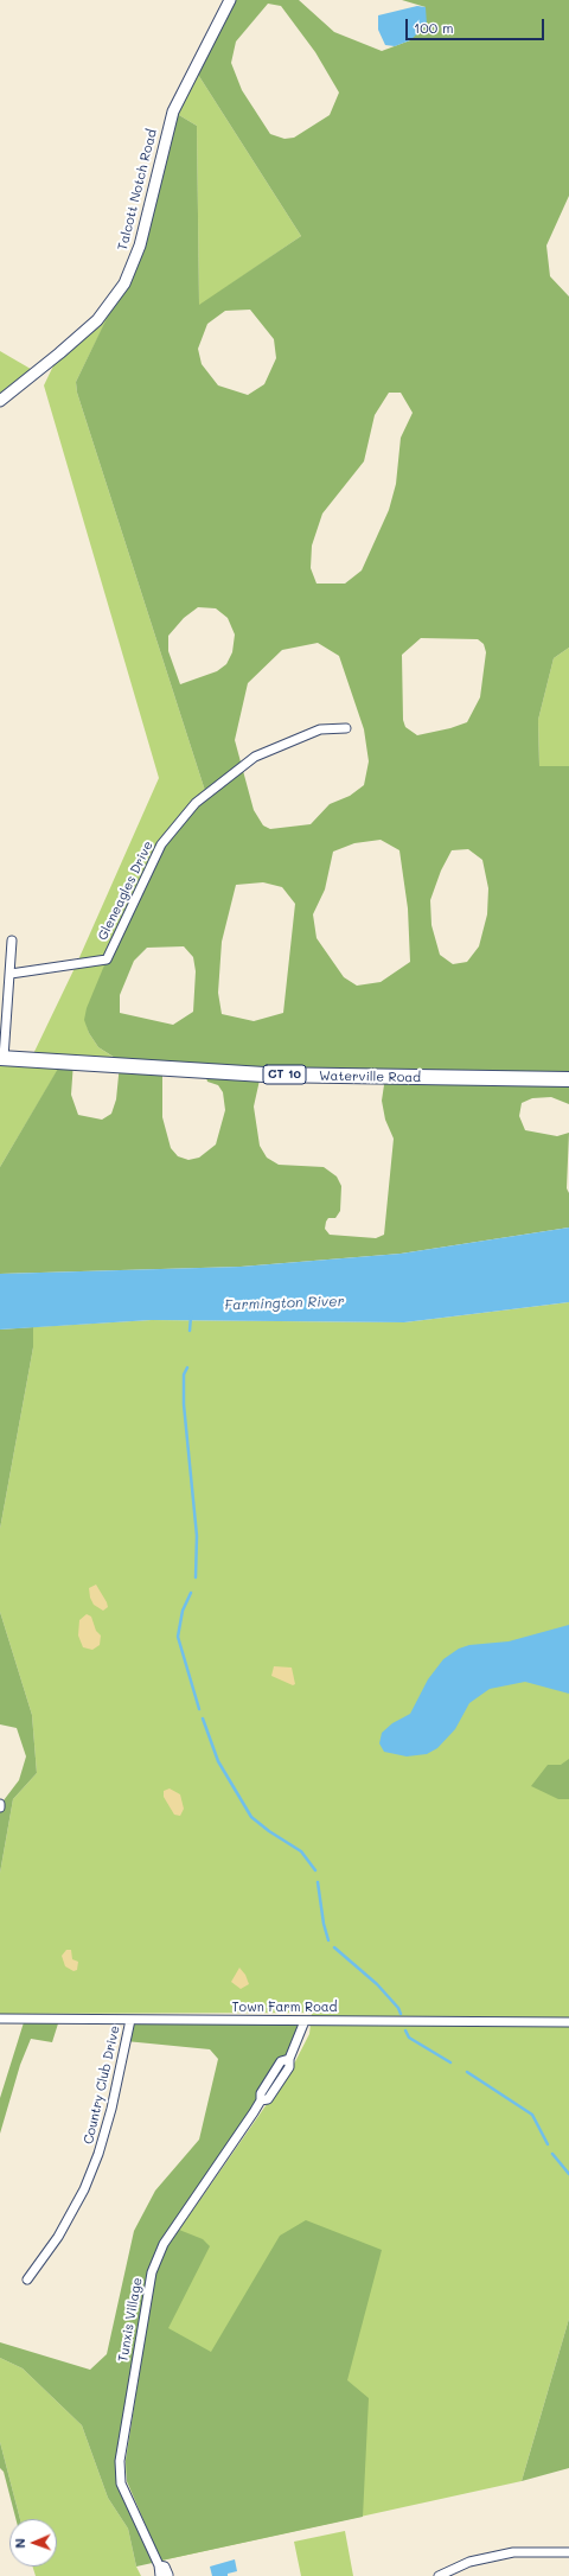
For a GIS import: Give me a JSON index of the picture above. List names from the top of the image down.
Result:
{
  "streets": {
    "highway": ["CT 10", "Waterville Road"],
    "street": [
      "Talcott Notch Road",
      "Gleneagles Drive",
      "Town Farm Road",
      "Country Club Drive",
      "Tunxis Village"
    ]
  },
  "crossings": [
    ["Town Farm Road", "Country Club Drive"],
    ["Town Farm Road", "Tunxis Village"]
  ],
  "water": ["Farmington River"],
  "scale_bar": "100 m",
  "north": "left"
}
